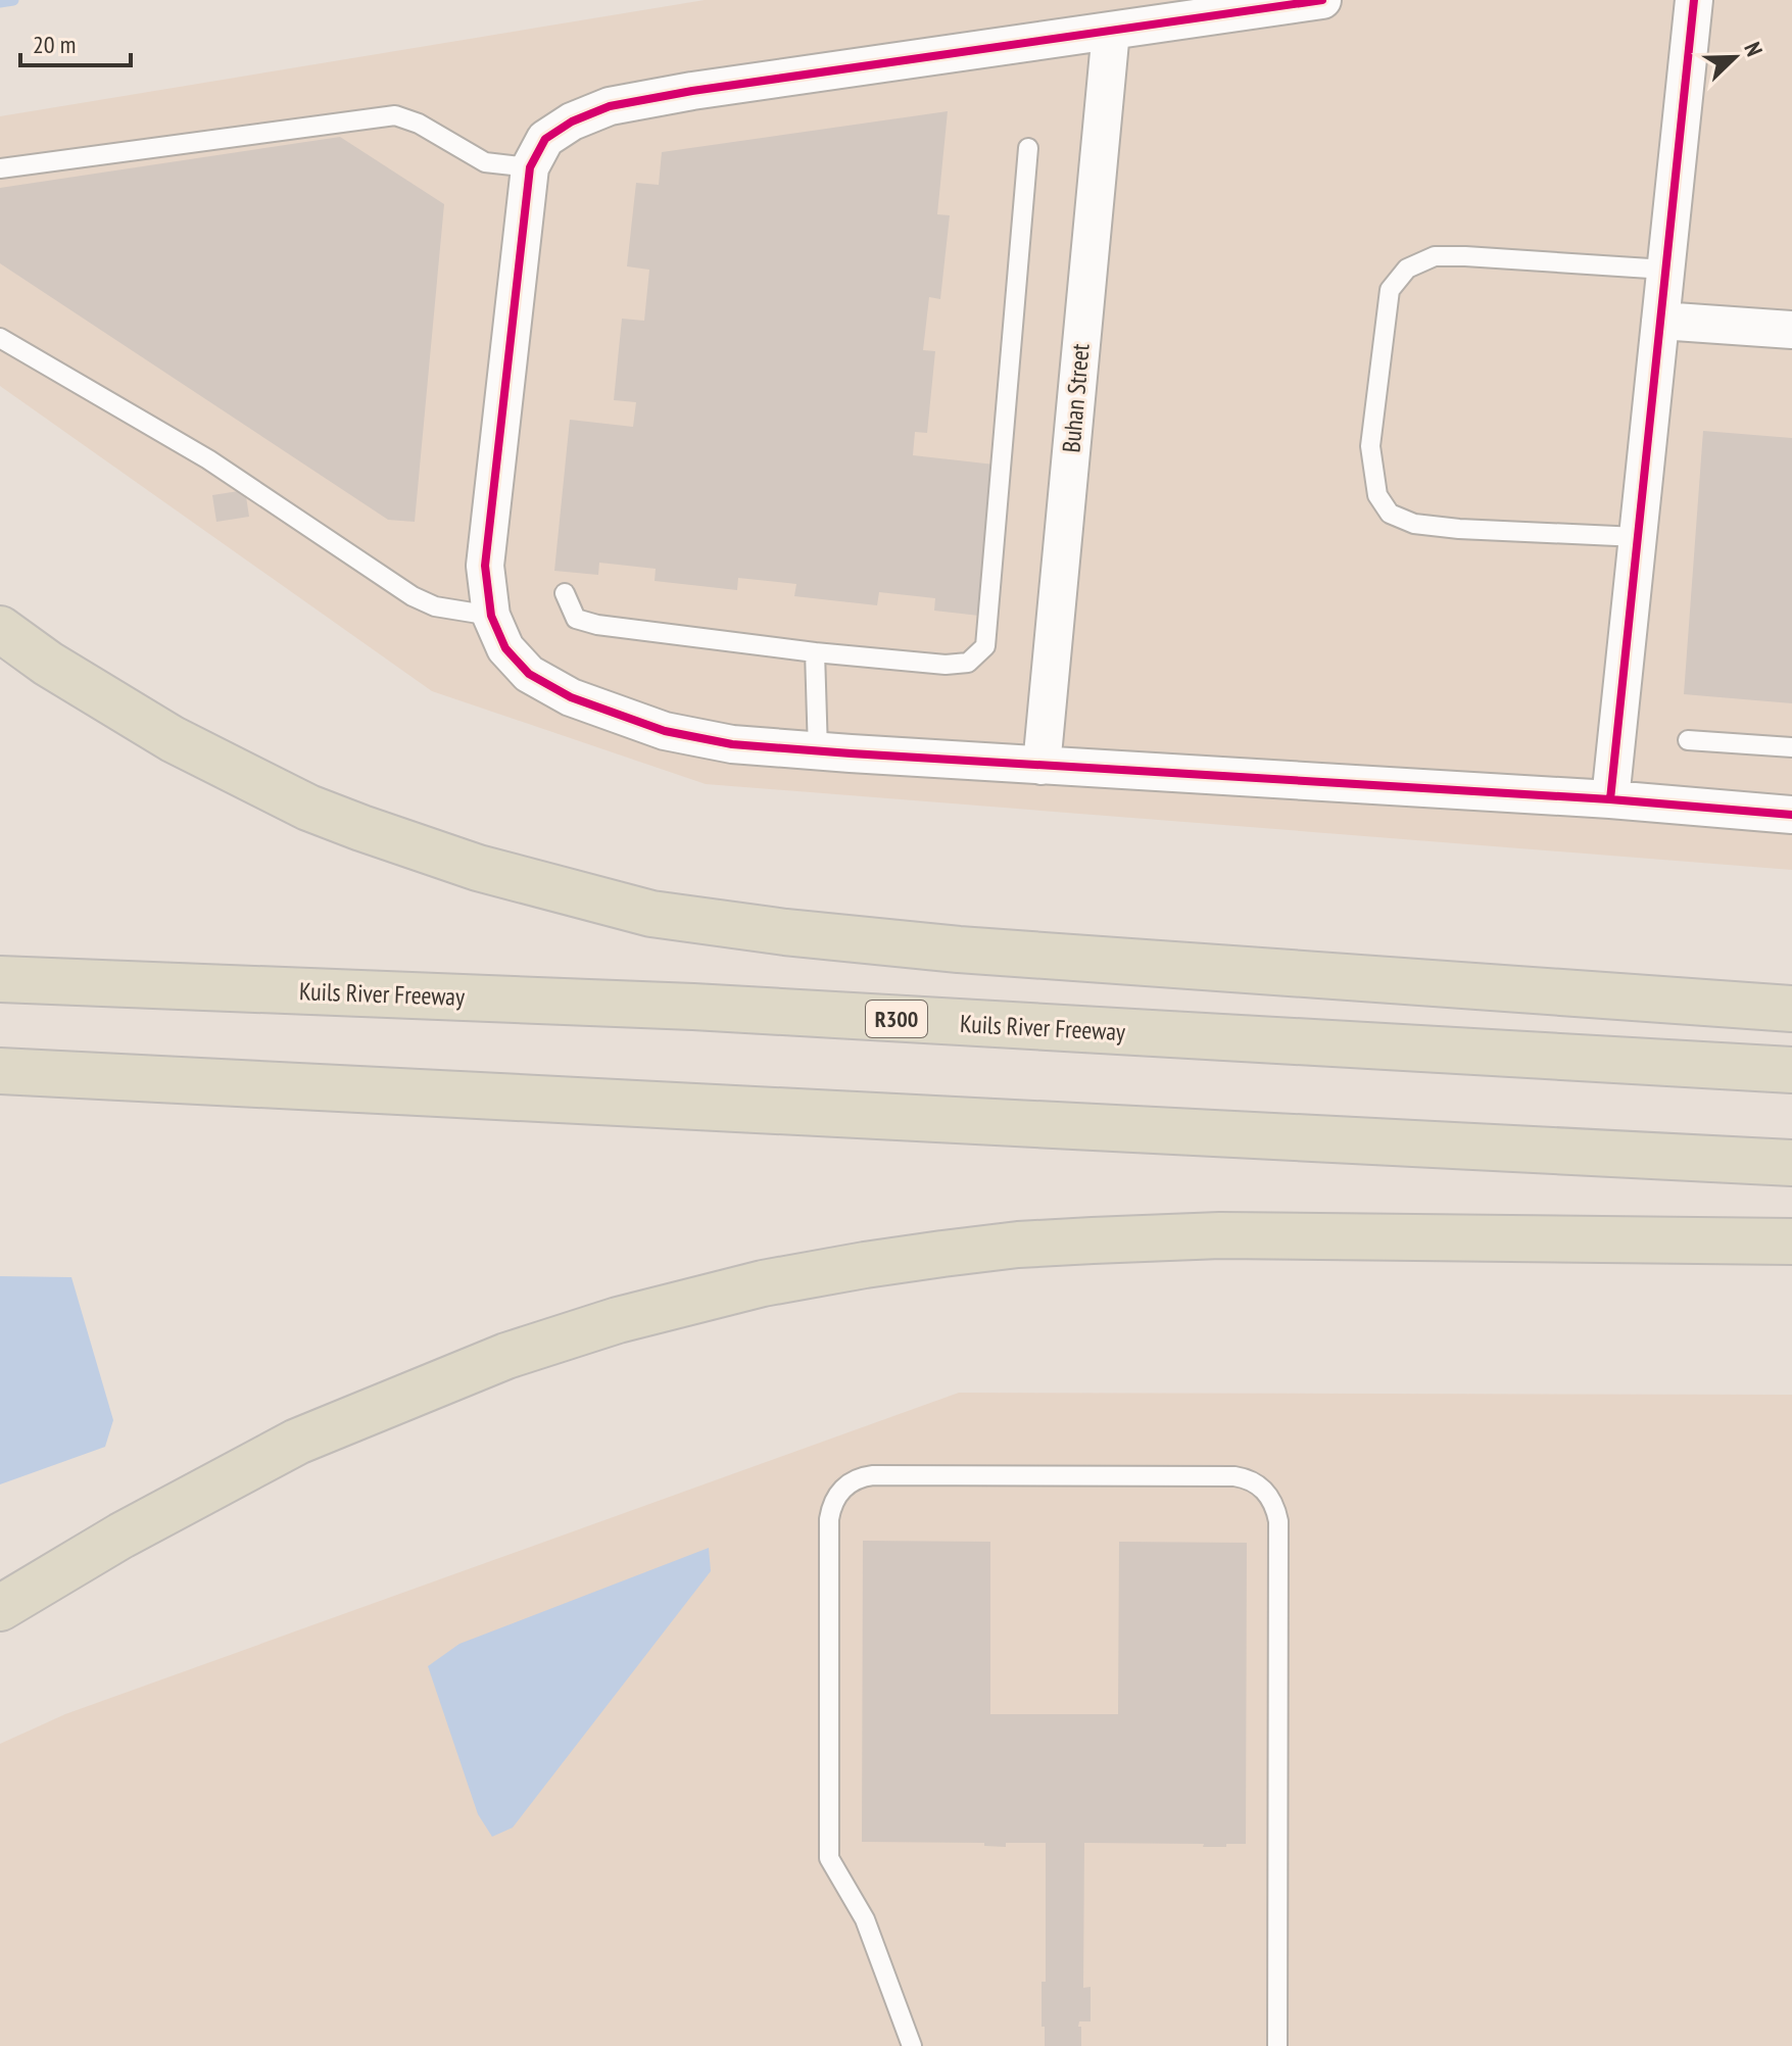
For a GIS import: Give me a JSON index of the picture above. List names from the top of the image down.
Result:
{
  "streets": {
    "highway": ["Kuils River Freeway", "R300"],
    "street": ["Buhan Street"]
  },
  "scale_bar": "20 m",
  "north": "top right"
}
